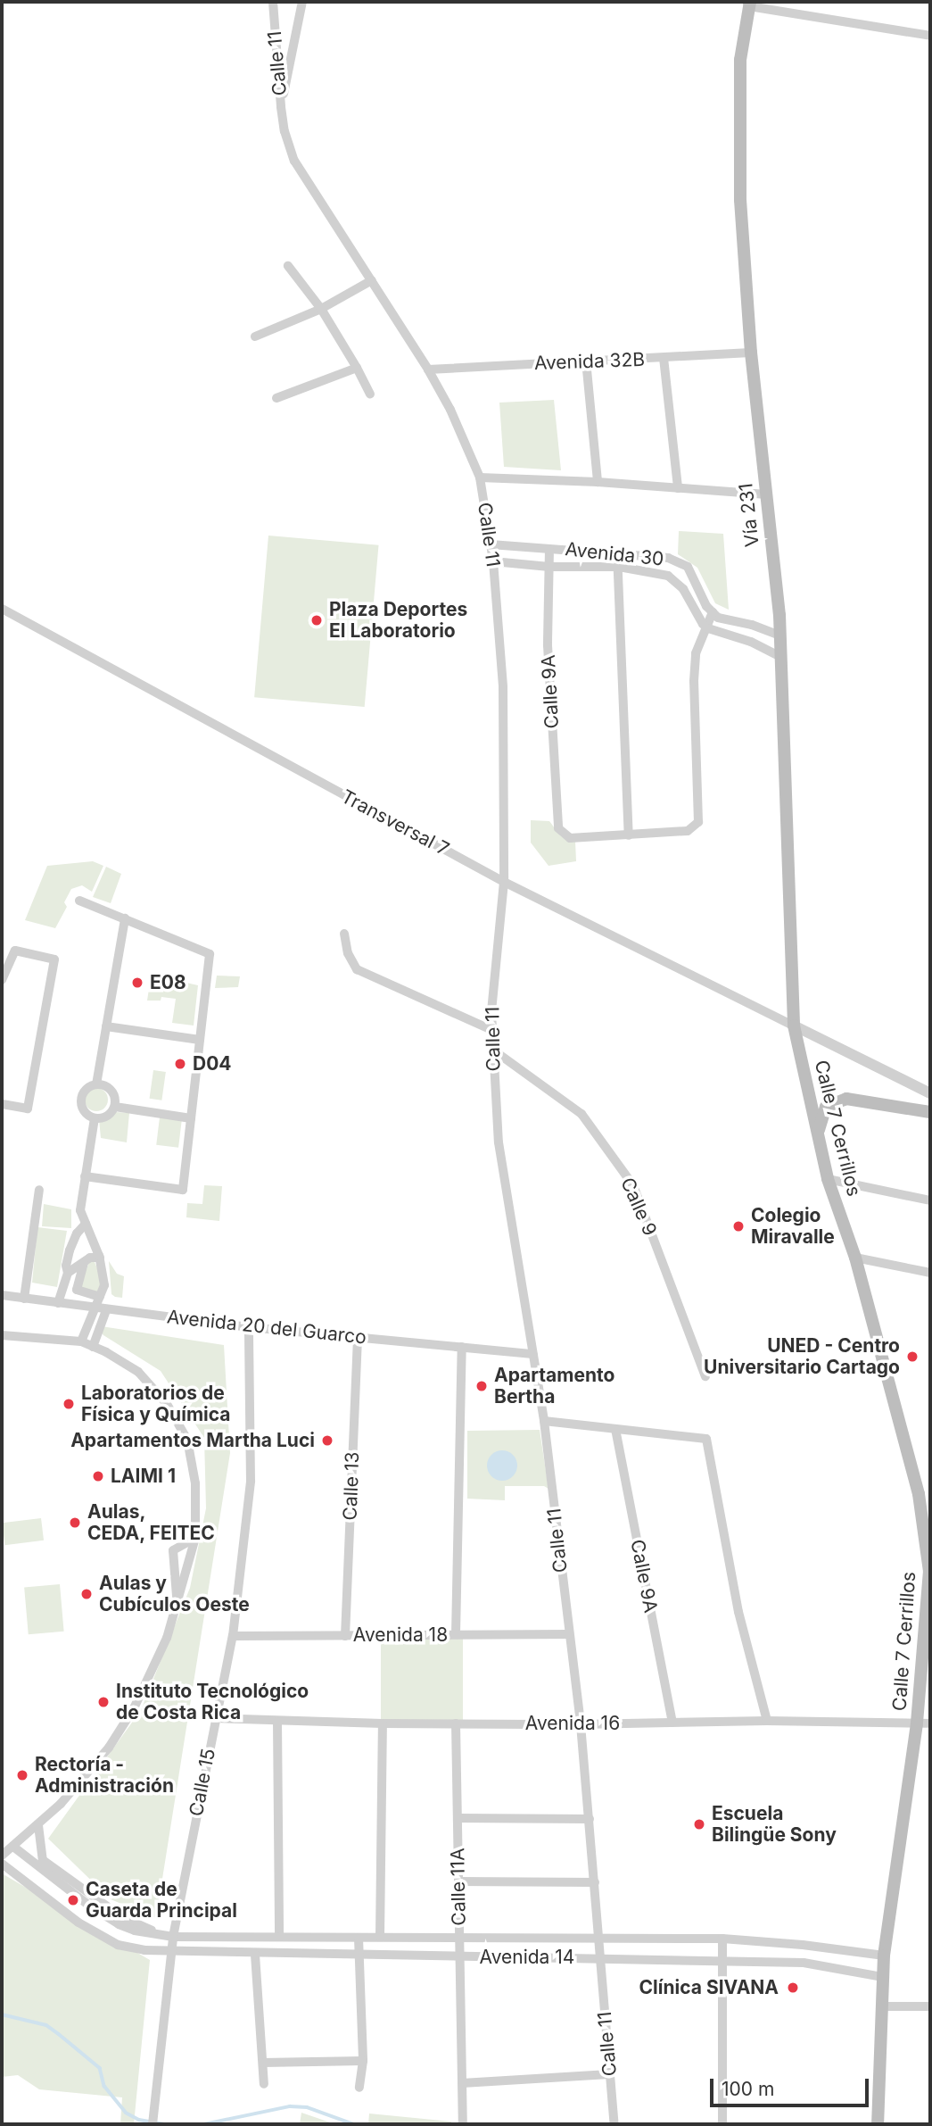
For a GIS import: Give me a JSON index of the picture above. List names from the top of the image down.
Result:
{
  "streets": {
    "main road": ["Vía 231", "Calle 7 Cerrillos"],
    "street": [
      "Calle 11",
      "Avenida 32B",
      "Avenida 30",
      "Calle 9A",
      "Transversal 7",
      "Calle 9",
      "Avenida 20 del Guarco",
      "Calle 13",
      "Avenida 18",
      "Avenida 16",
      "Calle 15",
      "Calle 11A",
      "Avenida 14"
    ]
  },
  "crossings": [
    ["Calle 11", "Avenida 32B"],
    ["Calle 11", "Avenida 30"],
    ["Calle 11", "Transversal 7"],
    ["Calle 11", "Calle 9"],
    ["Calle 11", "Avenida 20 del Guarco"],
    ["Calle 11", "Avenida 18"],
    ["Calle 11", "Avenida 16"],
    ["Calle 11", "Avenida 14"],
    ["Avenida 32B", "Vía 231"],
    ["Vía 231", "Transversal 7"],
    ["Vía 231", "Calle 7 Cerrillos"],
    ["Avenida 30", "Calle 9A"],
    ["Calle 9A", "Avenida 16"],
    ["Transversal 7", "Calle 7 Cerrillos"],
    ["Calle 7 Cerrillos", "Avenida 16"],
    ["Calle 7 Cerrillos", "Avenida 14"],
    ["Avenida 20 del Guarco", "Calle 13"],
    ["Avenida 20 del Guarco", "Calle 15"],
    ["Calle 13", "Avenida 18"],
    ["Avenida 18", "Calle 15"],
    ["Avenida 16", "Calle 15"],
    ["Avenida 16", "Calle 11A"],
    ["Calle 15", "Avenida 14"],
    ["Calle 11A", "Avenida 14"]
  ],
  "places": [
    "Plaza Deportes El Laboratorio",
    "E08",
    "D04",
    "Colegio Miravalle",
    "UNED - Centro Universitario Cartago",
    "Apartamento Bertha",
    "Laboratorios de Física y Química",
    "Apartamentos Martha Luci",
    "LAIMI 1",
    "Aulas, CEDA, FEITEC",
    "Aulas y Cubículos Oeste",
    "Instituto Tecnológico de Costa Rica",
    "Rectoría - Administración",
    "Escuela Bilingüe Sony",
    "Caseta de Guarda Principal",
    "Clínica SIVANA"
  ],
  "scale_bar": "100 m"
}
